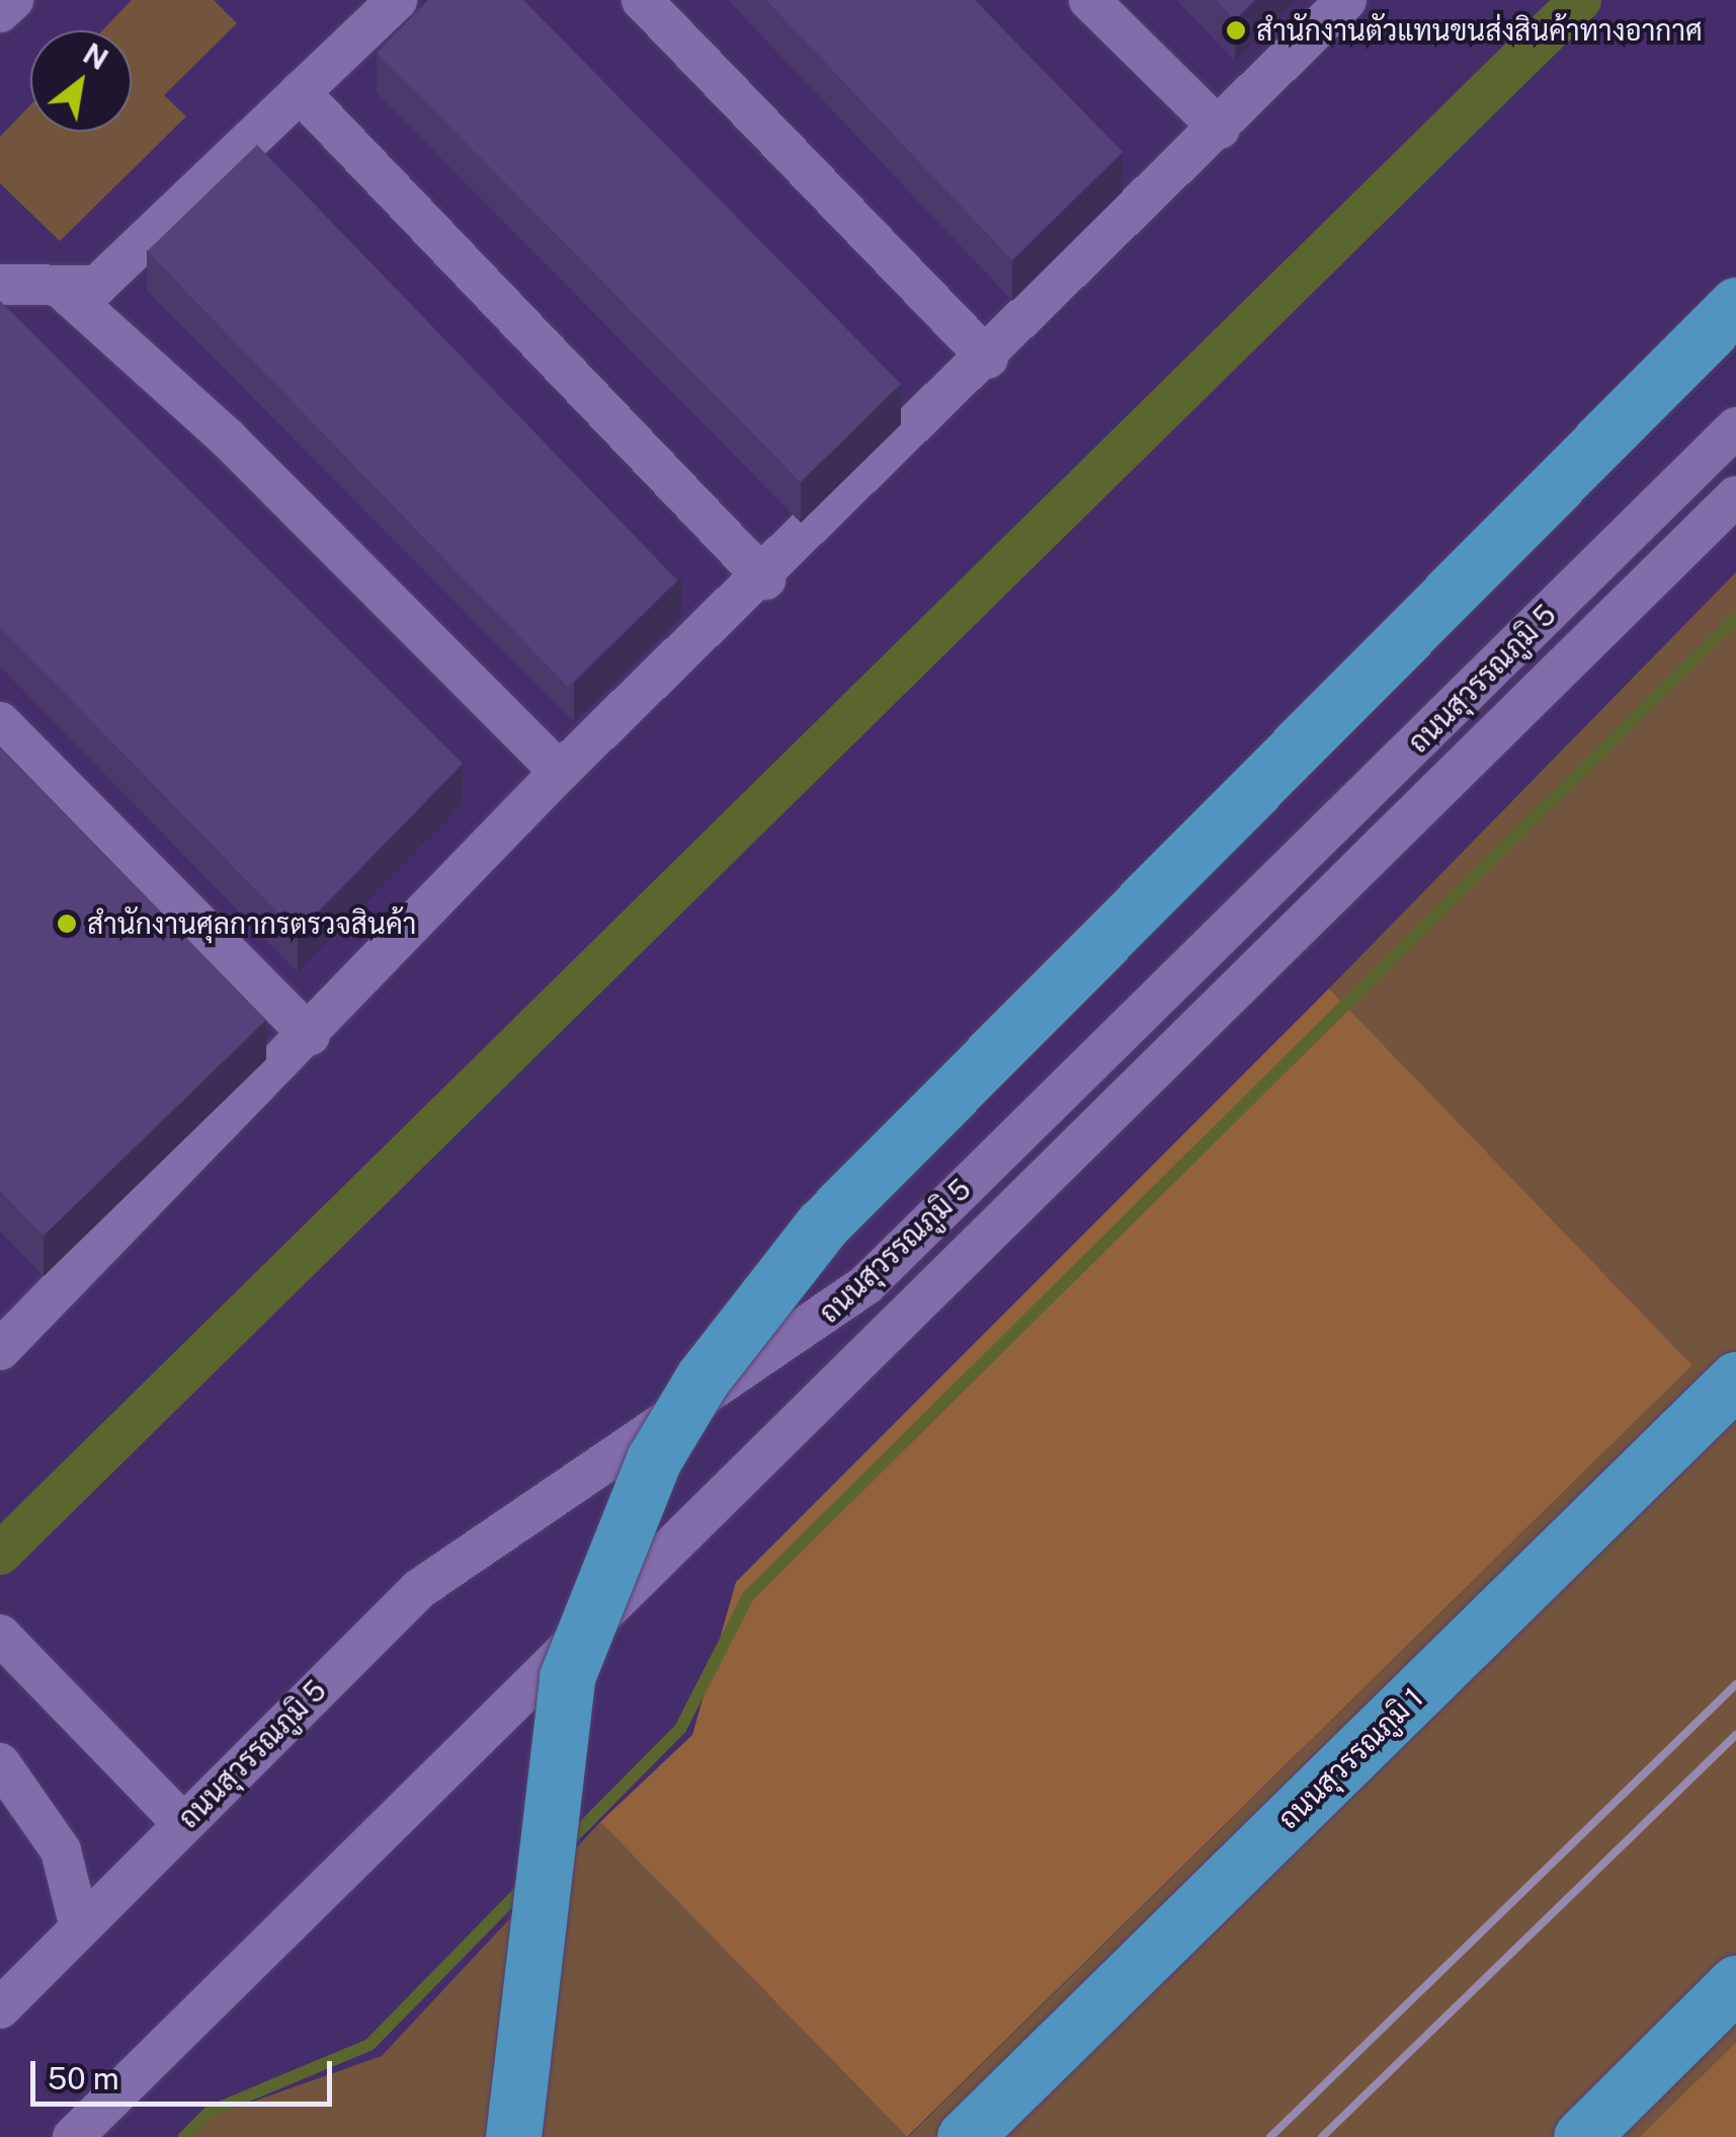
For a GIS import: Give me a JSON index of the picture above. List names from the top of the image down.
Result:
{
  "streets": {
    "highway": ["ถนนสุวรรณภูมิ 1"],
    "street": ["ถนนสุวรรณภูมิ 5"]
  },
  "places": ["สำนักงานตัวแทนขนส่งสินค้าทางอากาศ", "สำนักงานศุลกากรตรวจสินค้า"],
  "scale_bar": "50 m",
  "north": "top right"
}
